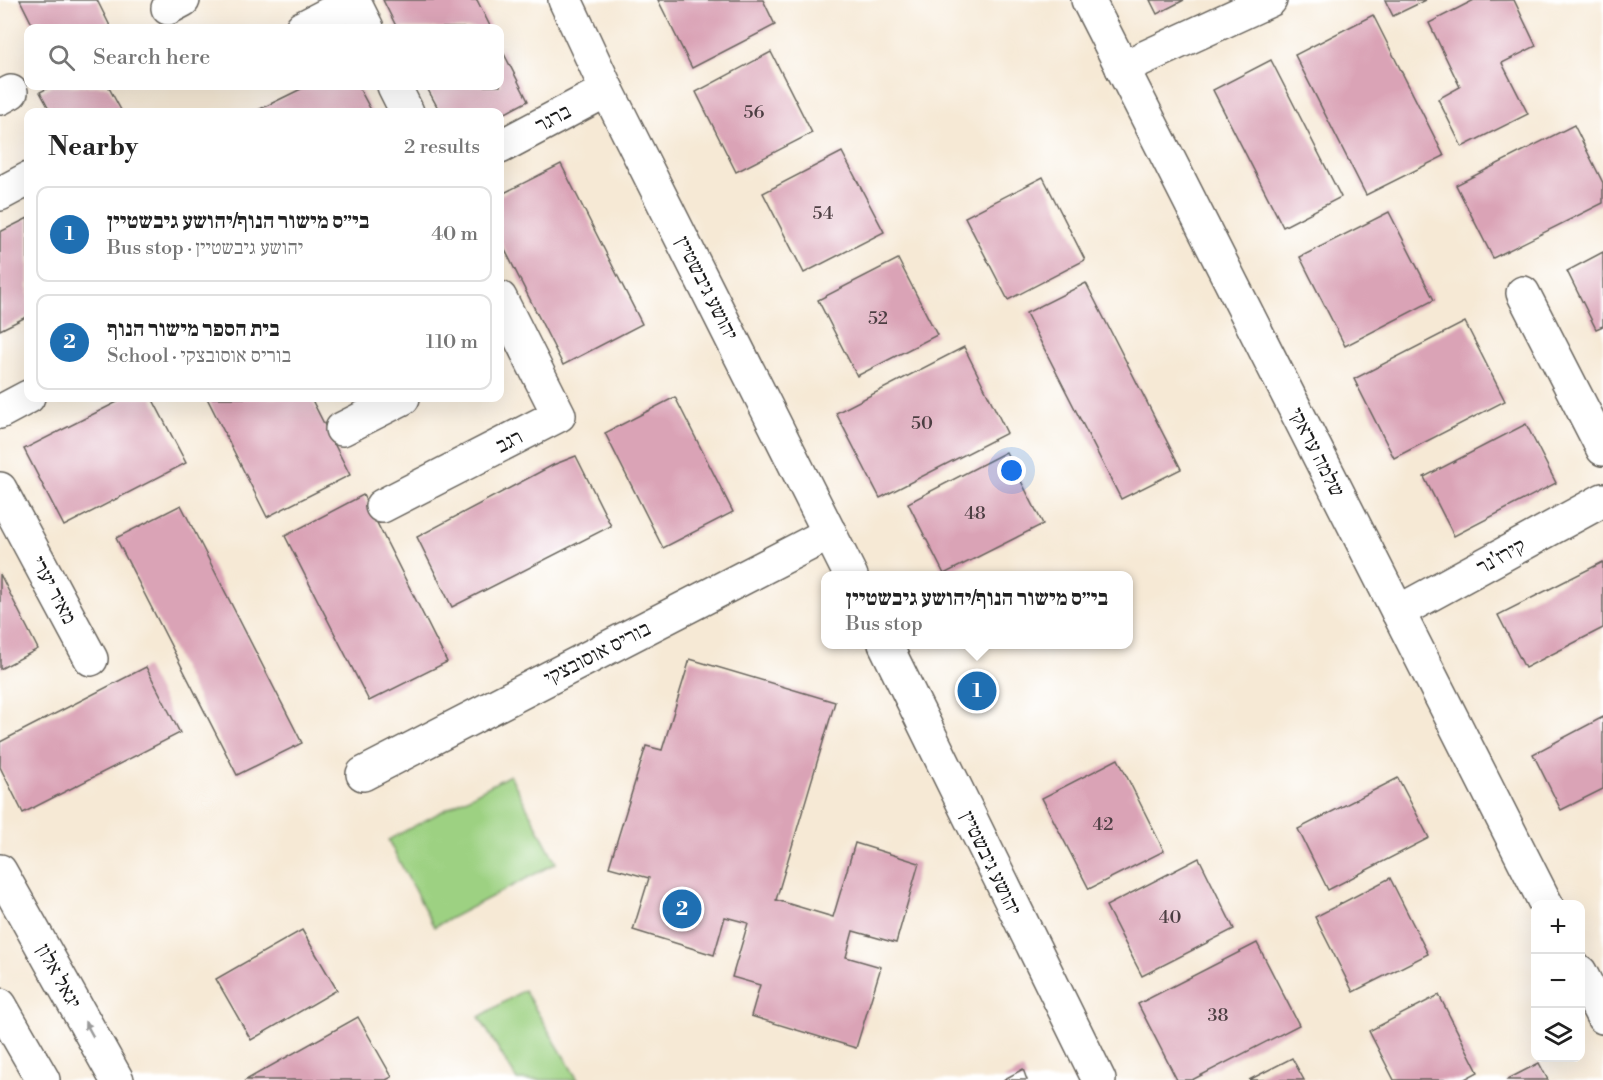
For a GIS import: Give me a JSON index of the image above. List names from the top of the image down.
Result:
{
  "streets": {
    "street": [
      "ברגר",
      "יהושע גיבשטיין",
      "רגב",
      "שלמה עראקי",
      "קירז'נר",
      "מאיר יערי",
      "בוריס אוסובצקי",
      "יגאל אלון"
    ]
  },
  "crossings": [
    ["ברגר", "יהושע גיבשטיין"],
    ["יהושע גיבשטיין", "בוריס אוסובצקי"],
    ["שלמה עראקי", "קירז'נר"]
  ],
  "house_numbers": [
    "56",
    "54",
    "52",
    "50",
    "48",
    "42",
    "40",
    "38"
  ],
  "page": {
    "search": "Search here",
    "heading": ["Nearby", "2 results"],
    "list": [
      {
        "mark": "1",
        "name": "בי״ס מישור הנוף/יהושע גיבשטיין",
        "note": "Bus stop · יהושע גיבשטיין",
        "value": "40 m"
      },
      {
        "mark": "2",
        "name": "בית הספר מישור הנוף",
        "note": "School · בוריס אוסובצקי",
        "value": "110 m"
      }
    ],
    "popup": ["בי״ס מישור הנוף/יהושע גיבשטיין", "Bus stop"],
    "pins": ["1", "2"],
    "map_buttons": ["+", "−"]
  }
}
